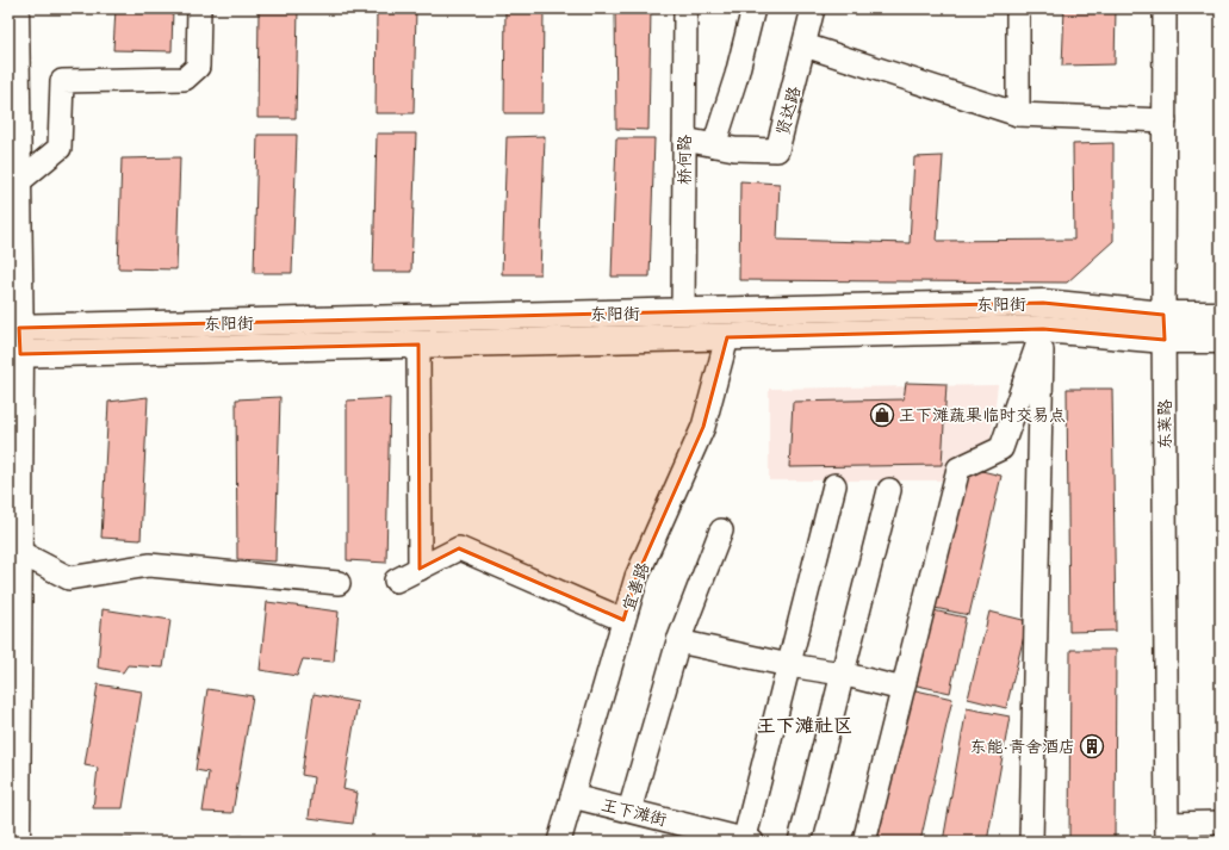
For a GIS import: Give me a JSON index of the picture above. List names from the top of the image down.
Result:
{
  "streets": {
    "main road": ["东阳街"],
    "street": [
      "贤达路",
      "桥何路",
      "东莱路",
      "宜善路",
      "王下滩街"
    ]
  },
  "crossings": [
    ["贤达路", "桥何路"],
    ["桥何路", "东阳街"],
    ["东阳街", "东莱路"],
    ["东阳街", "宜善路"],
    ["宜善路", "王下滩街"]
  ],
  "districts": ["王下滩社区"],
  "places": {
    "shop": ["王下滩蔬果临时交易点"],
    "building": ["东能·青舍酒店"]
  }
}
